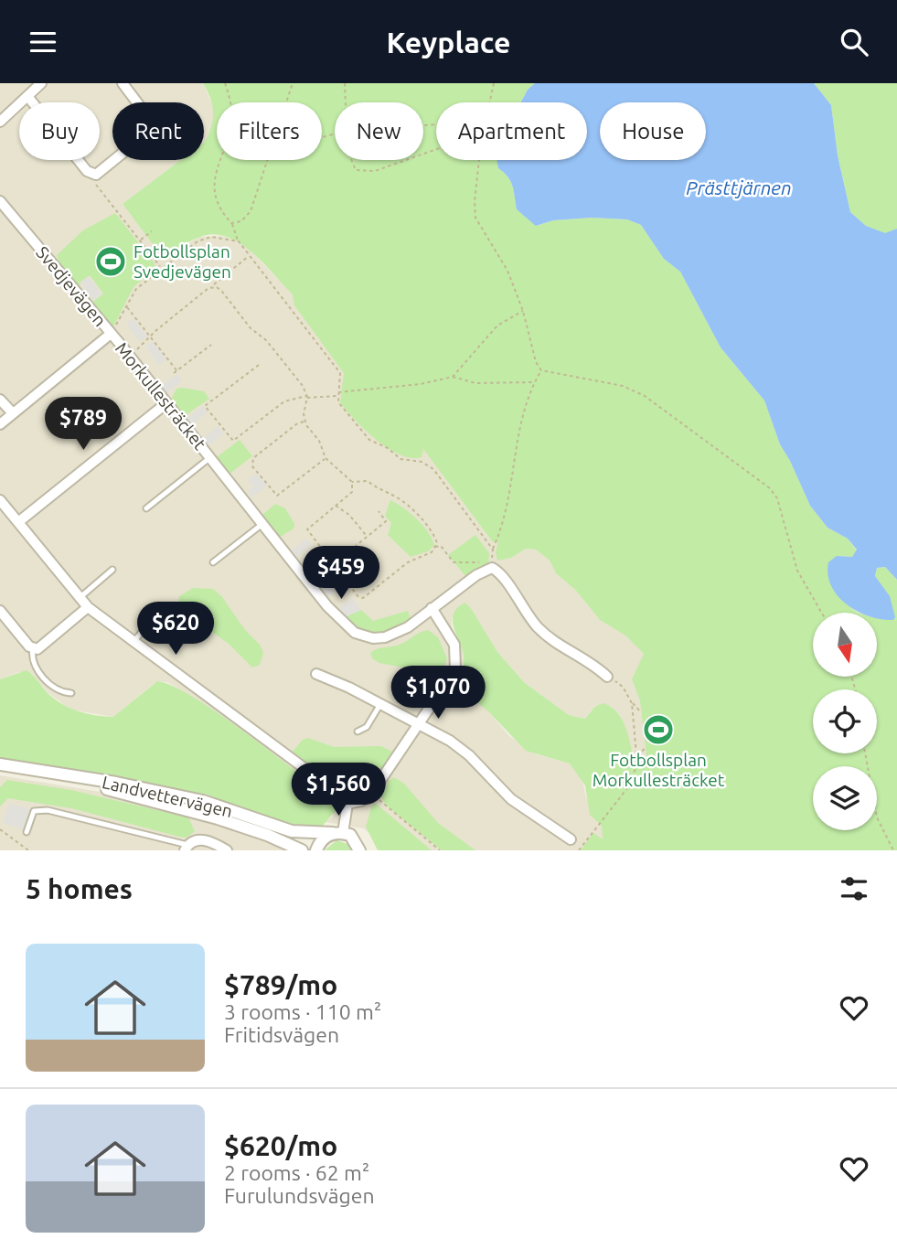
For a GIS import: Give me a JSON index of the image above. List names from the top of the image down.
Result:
{
  "streets": {
    "street": ["Svedjevägen", "Morkullesträcket", "Landvettervägen"]
  },
  "crossings": [
    ["Svedjevägen", "Morkullesträcket"]
  ],
  "water": ["Prästtjärnen"],
  "places": {
    "sports": ["Fotbollsplan Svedjevägen", "Fotbollsplan Morkullesträcket"]
  },
  "north": "bottom",
  "page": {
    "header": "Keyplace",
    "chip": [
      "Buy",
      "Rent",
      "Filters",
      "New",
      "Apartment",
      "House"
    ],
    "price": [
      "$789",
      "$459",
      "$620",
      "$1,070",
      "$1,560"
    ],
    "heading": "5 homes",
    "list": [
      {
        "name": "$789/mo",
        "note": "3 rooms · 110 m² · Fritidsvägen"
      },
      {
        "name": "$620/mo",
        "note": "2 rooms · 62 m² · Furulundsvägen"
      }
    ]
  }
}
